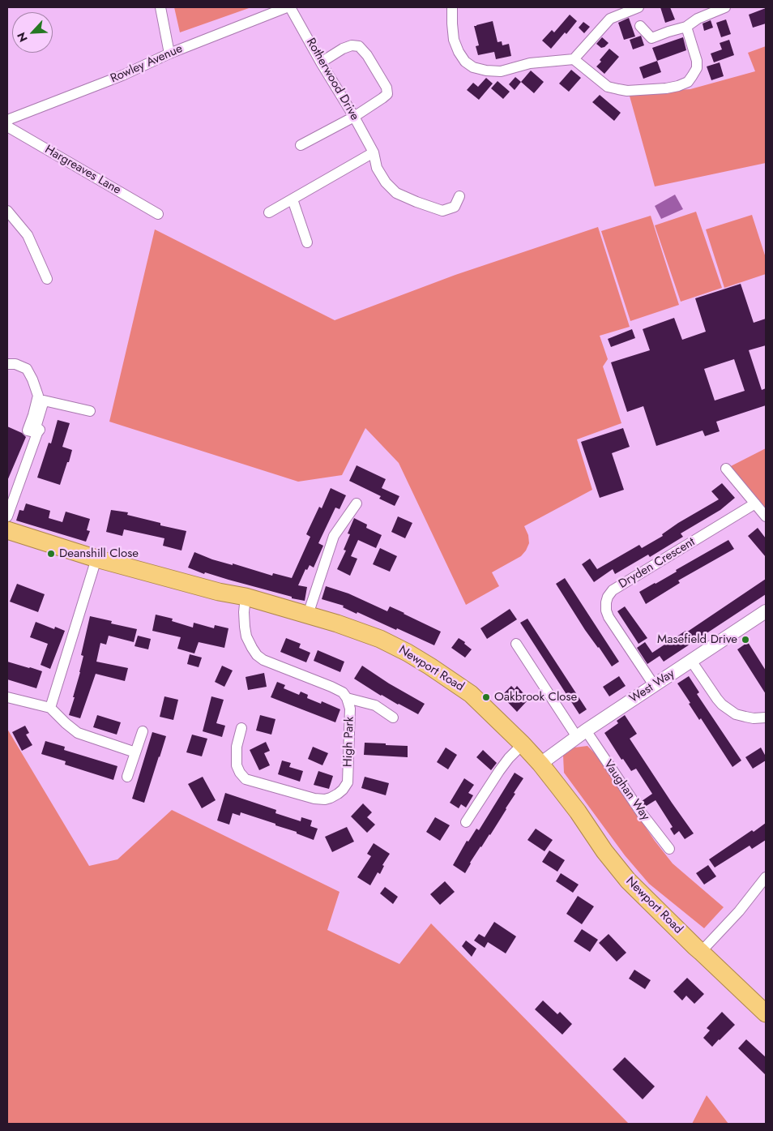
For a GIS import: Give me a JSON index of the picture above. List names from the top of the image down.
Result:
{
  "streets": {
    "highway": ["Newport Road"],
    "street": [
      "Rowley Avenue",
      "Rotherwood Drive",
      "Hargreaves Lane",
      "Dryden Crescent",
      "West Way",
      "High Park",
      "Vaughan Way"
    ]
  },
  "crossings": [
    ["Dryden Crescent", "West Way"],
    ["Newport Road", "West Way"],
    ["Newport Road", "High Park"],
    ["West Way", "Vaughan Way"]
  ],
  "places": ["Deanshill Close", "Masefield Drive", "Oakbrook Close"],
  "north": "bottom left"
}
